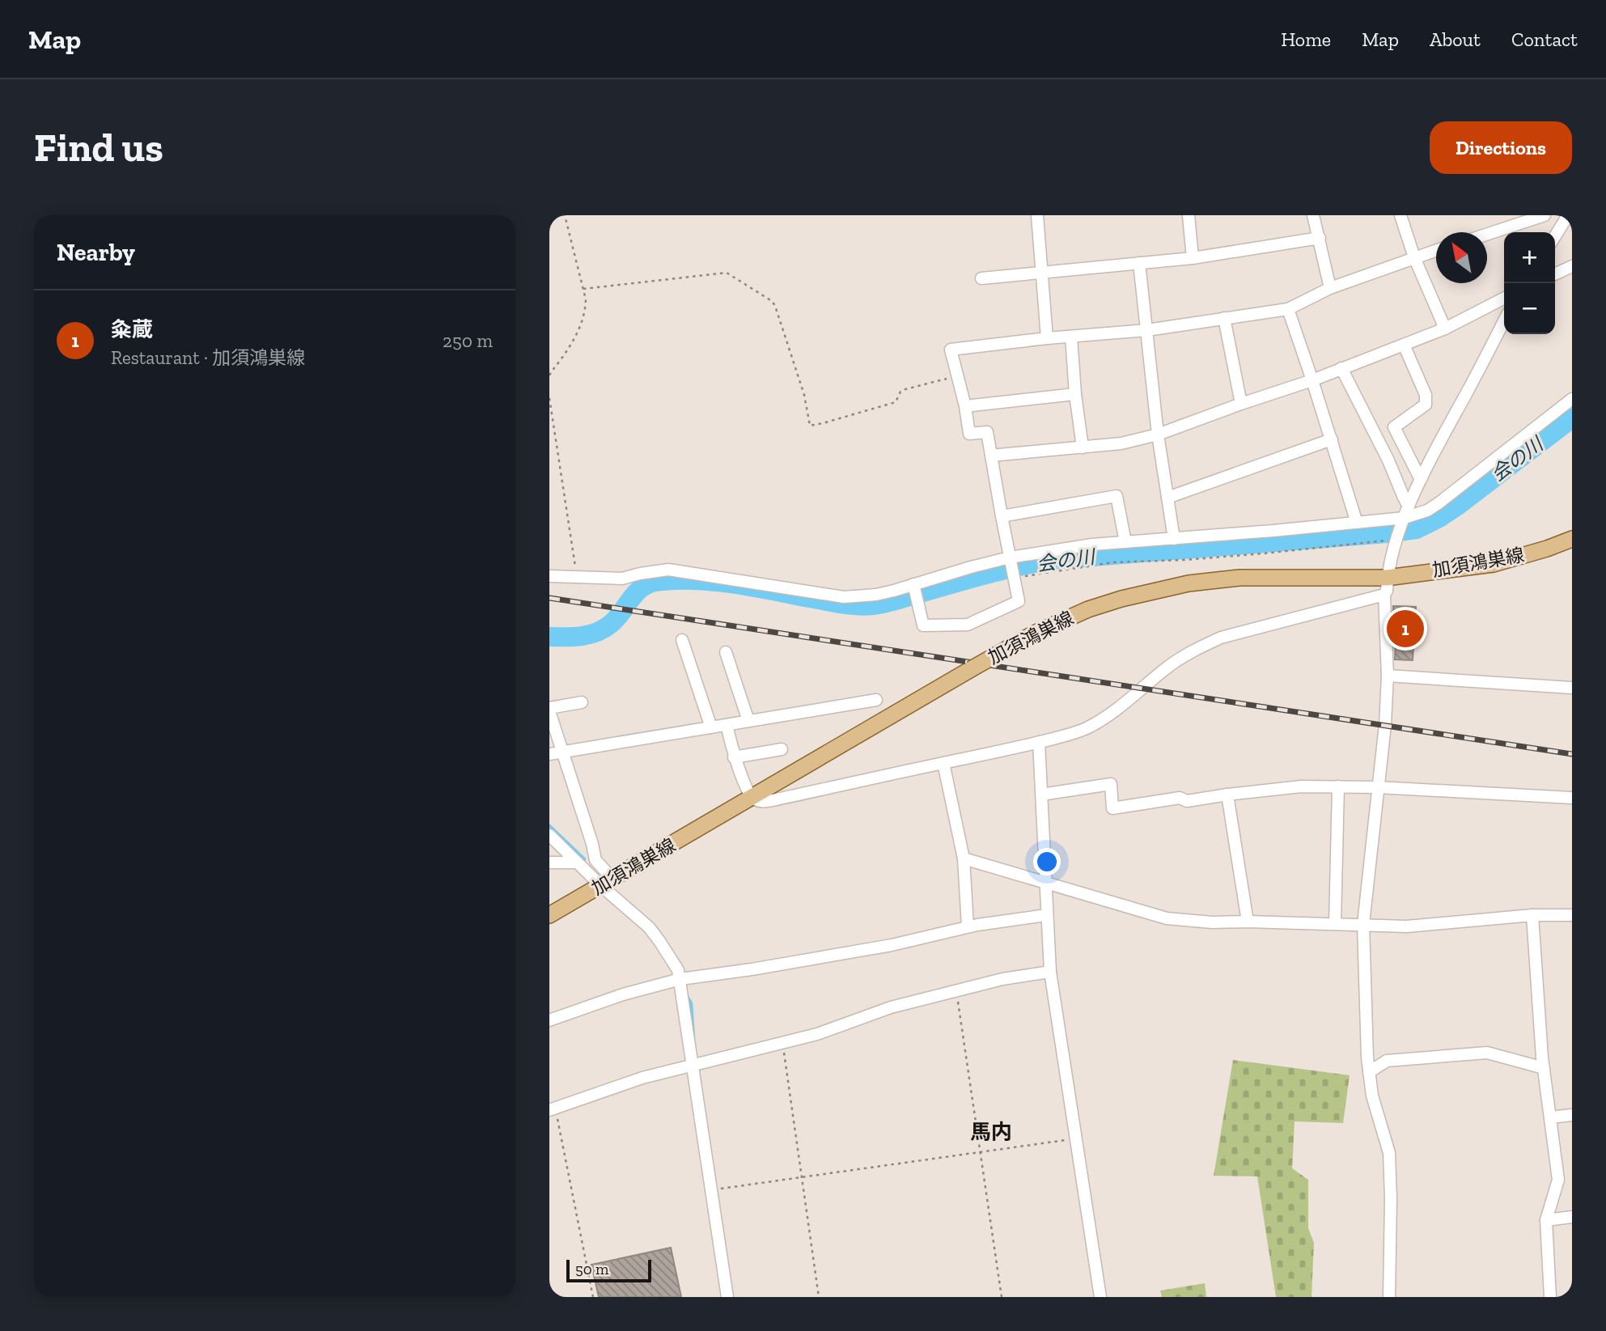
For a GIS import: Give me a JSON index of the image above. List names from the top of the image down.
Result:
{
  "streets": {
    "main road": ["加須鴻巣線"]
  },
  "districts": ["馬内"],
  "water": ["会の川"],
  "scale_bar": "50 m",
  "north": "top left",
  "page": {
    "header": "Map",
    "nav": [
      "Home",
      "Map",
      "About",
      "Contact"
    ],
    "buttons": "Directions",
    "title": "Find us",
    "heading": "Nearby",
    "map_buttons": ["+", "−"],
    "list": [
      {
        "mark": "1",
        "name": "粂蔵",
        "note": "Restaurant · 加須鴻巣線",
        "value": "250 m"
      }
    ],
    "pins": "1",
    "scale": "50 m"
  }
}
